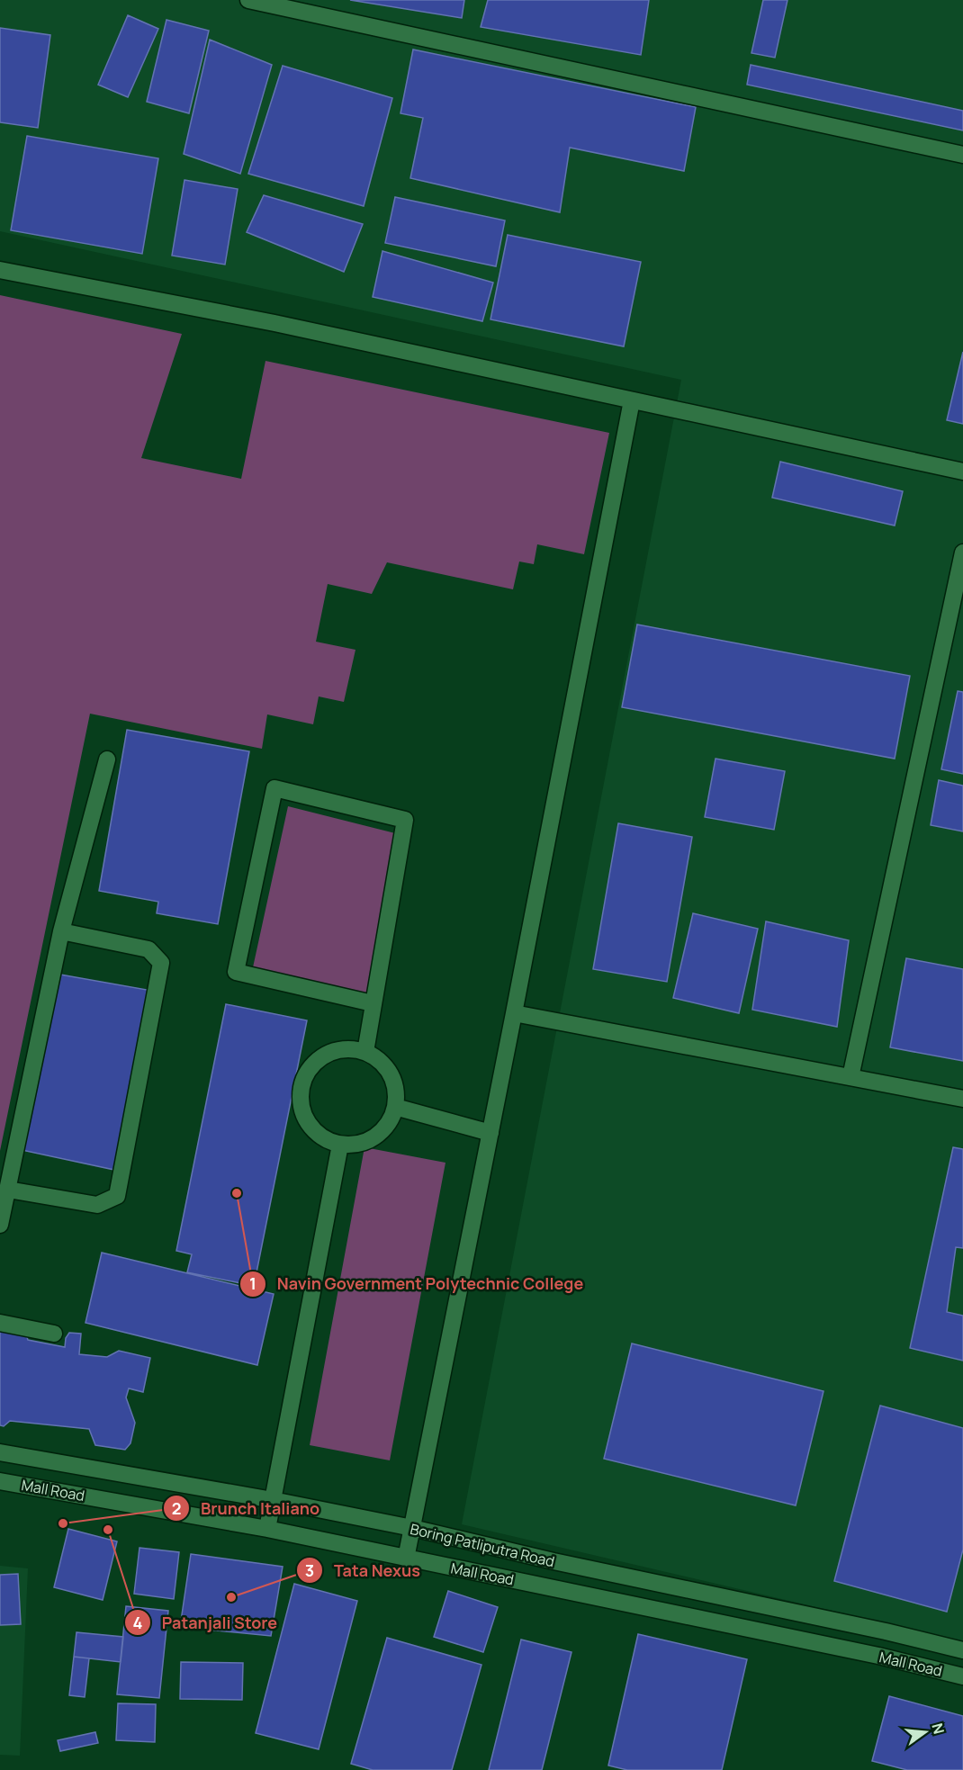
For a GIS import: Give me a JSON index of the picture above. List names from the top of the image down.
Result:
{
  "streets": {
    "street": ["Mall Road", "Boring Patliputra Road"]
  },
  "places": [
    "Navin Government Polytechnic College",
    "Brunch Italiano",
    "Patanjali Store",
    "Tata Nexus"
  ],
  "north": "right"
}
